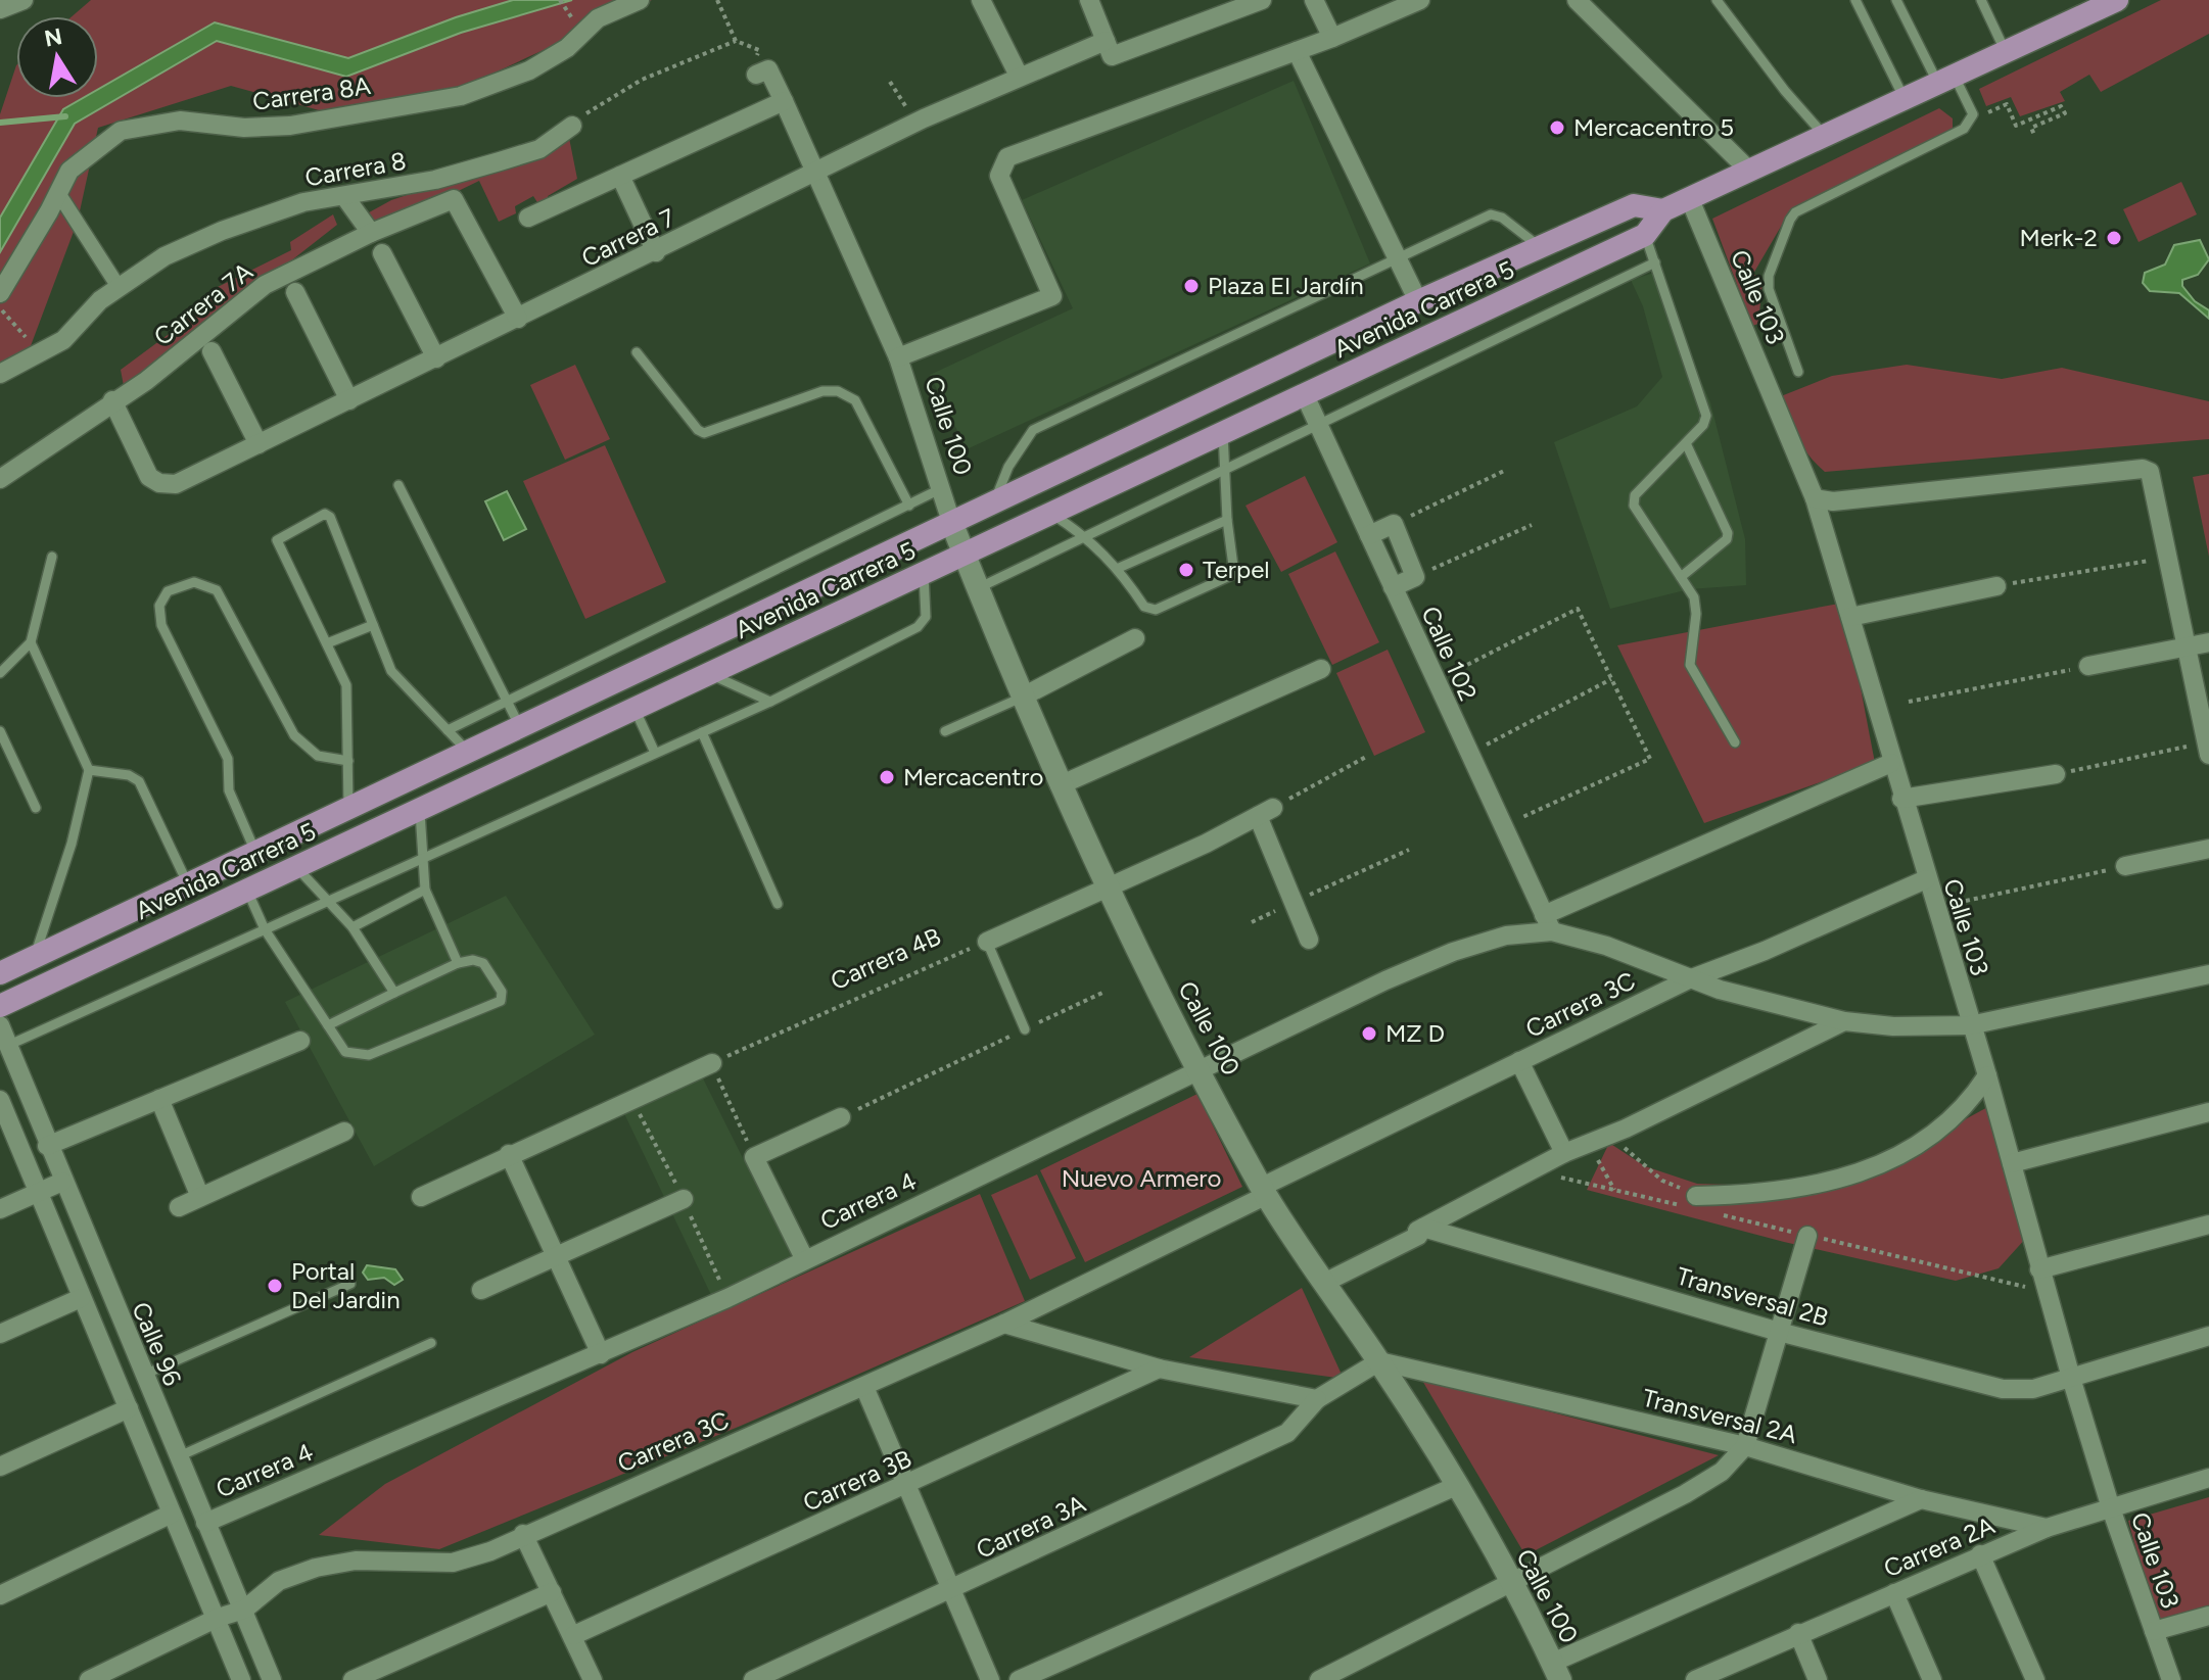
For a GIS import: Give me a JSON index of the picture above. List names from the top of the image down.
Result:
{
  "streets": {
    "main road": ["Avenida Carrera 5"],
    "street": [
      "Carrera 8A",
      "Carrera 8",
      "Carrera 7",
      "Calle 103",
      "Carrera 7A",
      "Calle 100",
      "Calle 102",
      "Carrera 3C",
      "Carrera 4",
      "Transversal 2B",
      "Calle 96",
      "Transversal 2A",
      "Carrera 3B",
      "Carrera 3A",
      "Carrera 2A"
    ],
    "path": ["Carrera 4B"]
  },
  "crossings": [
    ["Carrera 7", "Carrera 7A"],
    ["Carrera 7", "Calle 100"],
    ["Calle 103", "Avenida Carrera 5"],
    ["Calle 103", "Carrera 3C"],
    ["Calle 103", "Carrera 4"],
    ["Calle 103", "Transversal 2B"],
    ["Calle 103", "Carrera 2A"],
    ["Avenida Carrera 5", "Calle 100"],
    ["Avenida Carrera 5", "Calle 102"],
    ["Calle 100", "Carrera 3C"],
    ["Calle 100", "Carrera 4"],
    ["Calle 100", "Transversal 2A"],
    ["Calle 100", "Carrera 3A"],
    ["Calle 102", "Carrera 4"],
    ["Carrera 3C", "Calle 96"],
    ["Carrera 4", "Calle 96"],
    ["Transversal 2A", "Carrera 3A"],
    ["Transversal 2A", "Carrera 2A"]
  ],
  "parks": ["Nuevo Armero"],
  "places": [
    "Mercacentro 5",
    "Merk-2",
    "Plaza El Jardín",
    "Terpel",
    "Mercacentro",
    "MZ D",
    "Portal Del Jardin"
  ],
  "north": "top"
}
